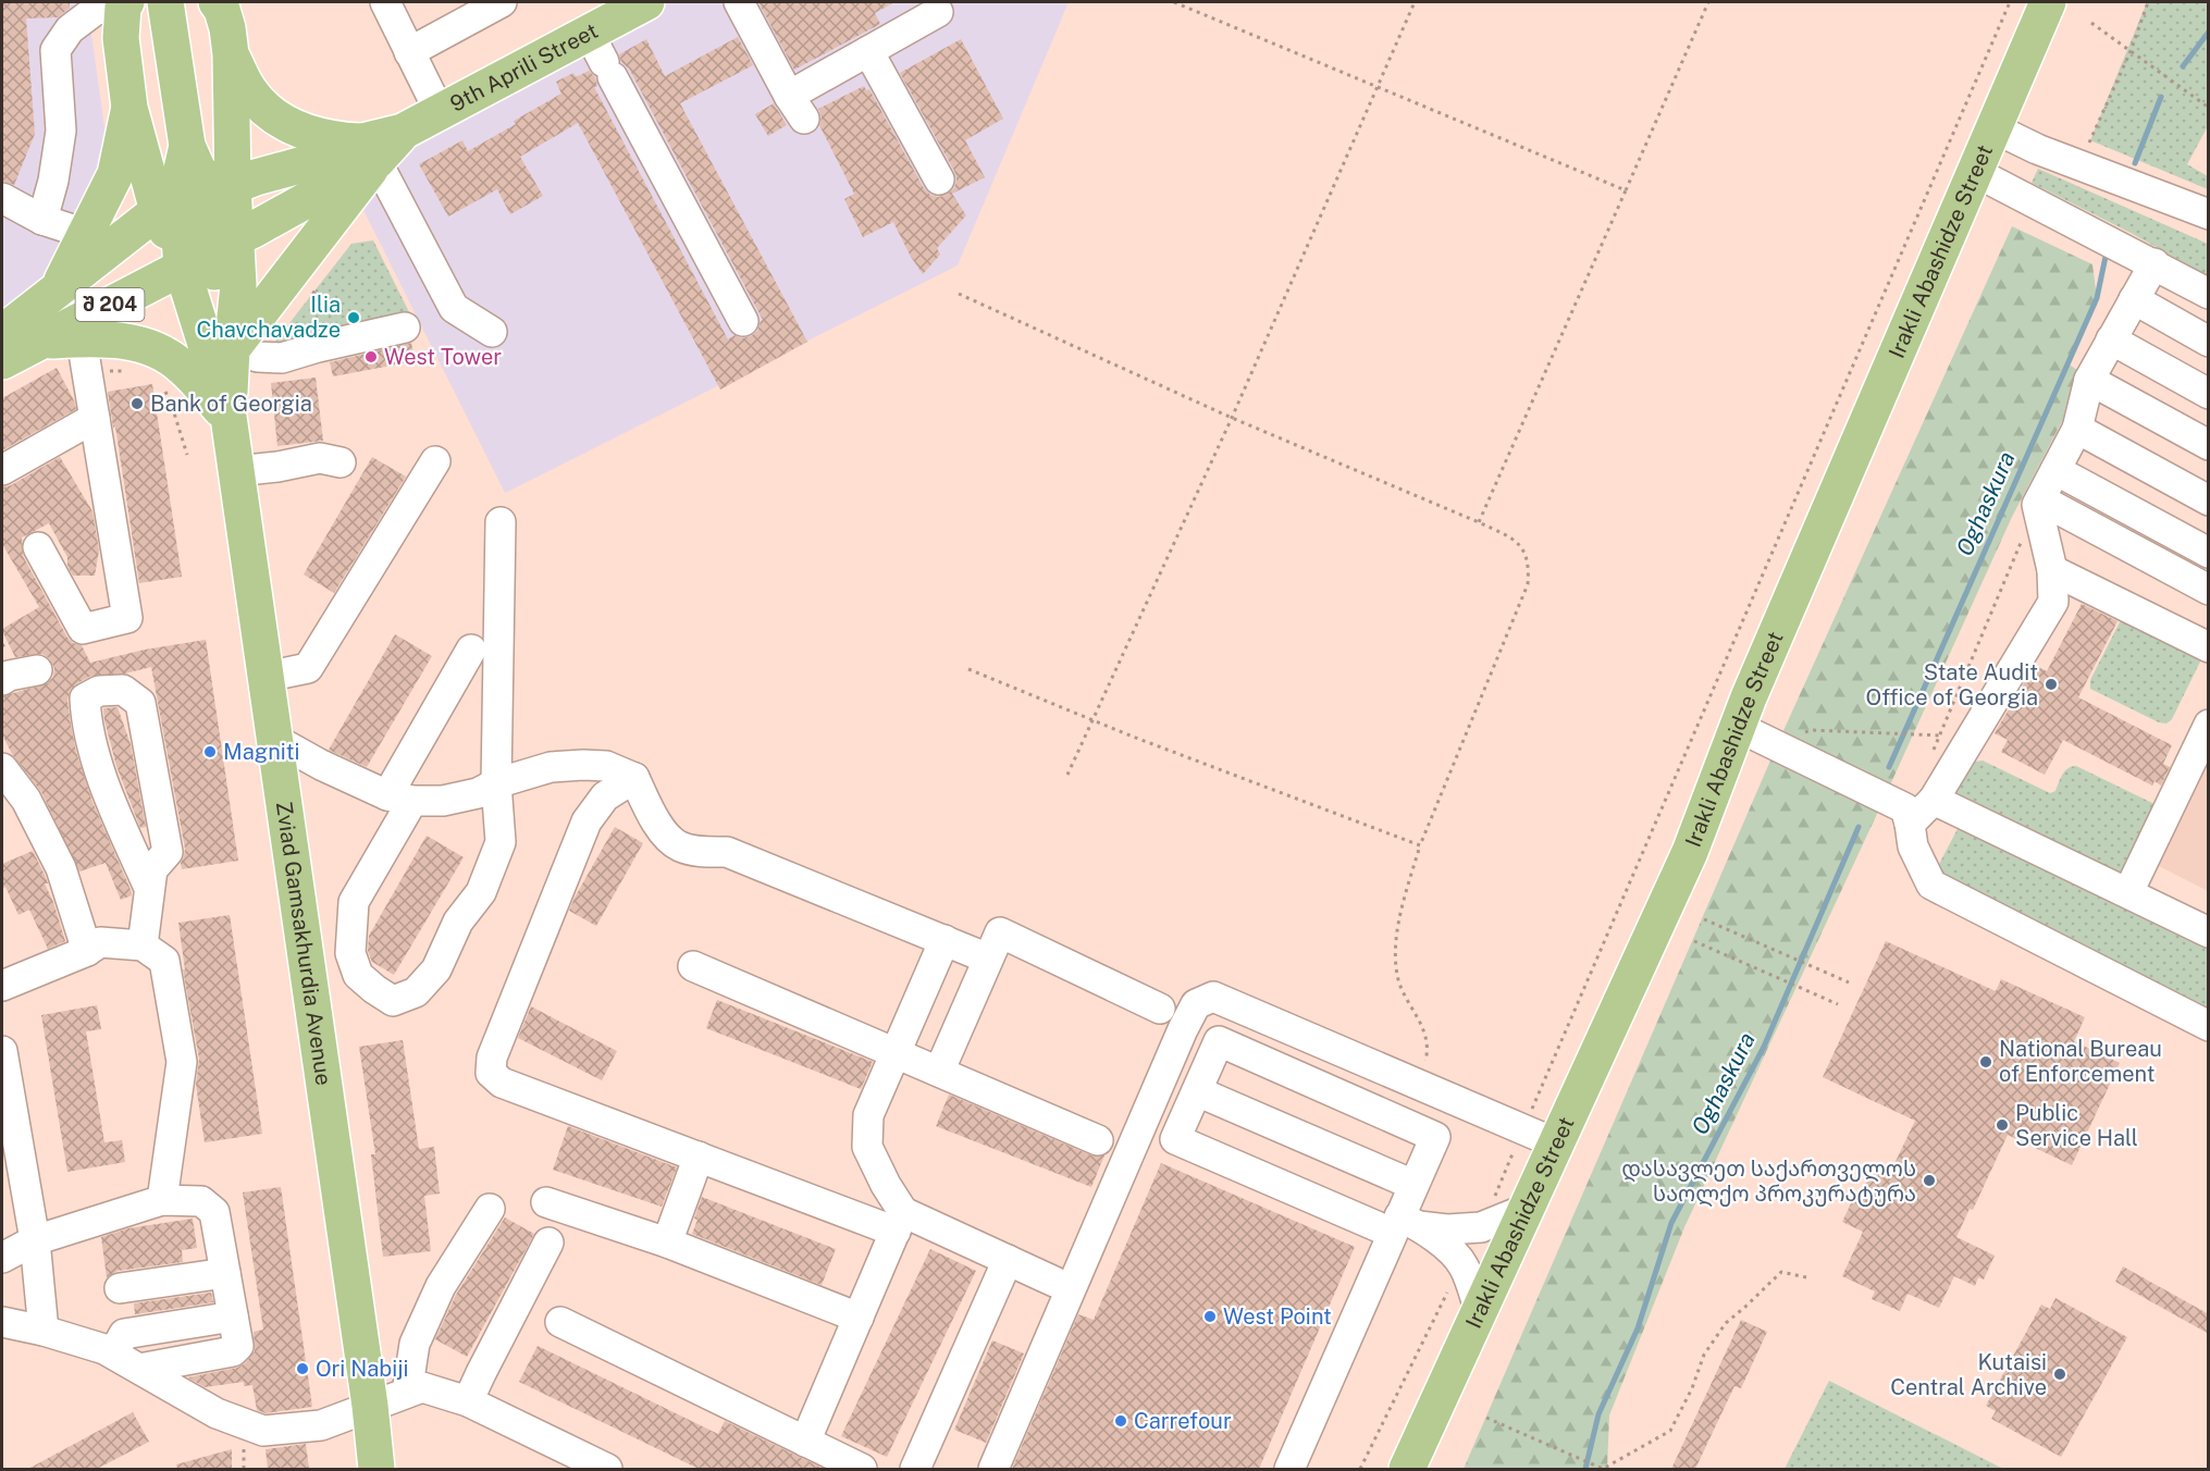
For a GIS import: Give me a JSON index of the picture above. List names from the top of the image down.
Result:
{
  "streets": {
    "main road": [
      "9th Aprili Street",
      "Irakli Abashidze Street",
      "შ 204",
      "Zviad Gamsakhurdia Avenue"
    ]
  },
  "crossings": [
    ["შ 204", "Zviad Gamsakhurdia Avenue"]
  ],
  "water": ["Oghaskura"],
  "places": [
    "Ilia Chavchavadze",
    "West Tower",
    "Bank of Georgia",
    "State Audit Office of Georgia",
    "Magniti",
    "National Bureau of Enforcement",
    "Public Service Hall",
    "დასავლეთ საქართველოს საოლქო პროკურატურა",
    "West Point",
    "Ori Nabiji",
    "Kutaisi Central Archive",
    "Carrefour"
  ]
}
